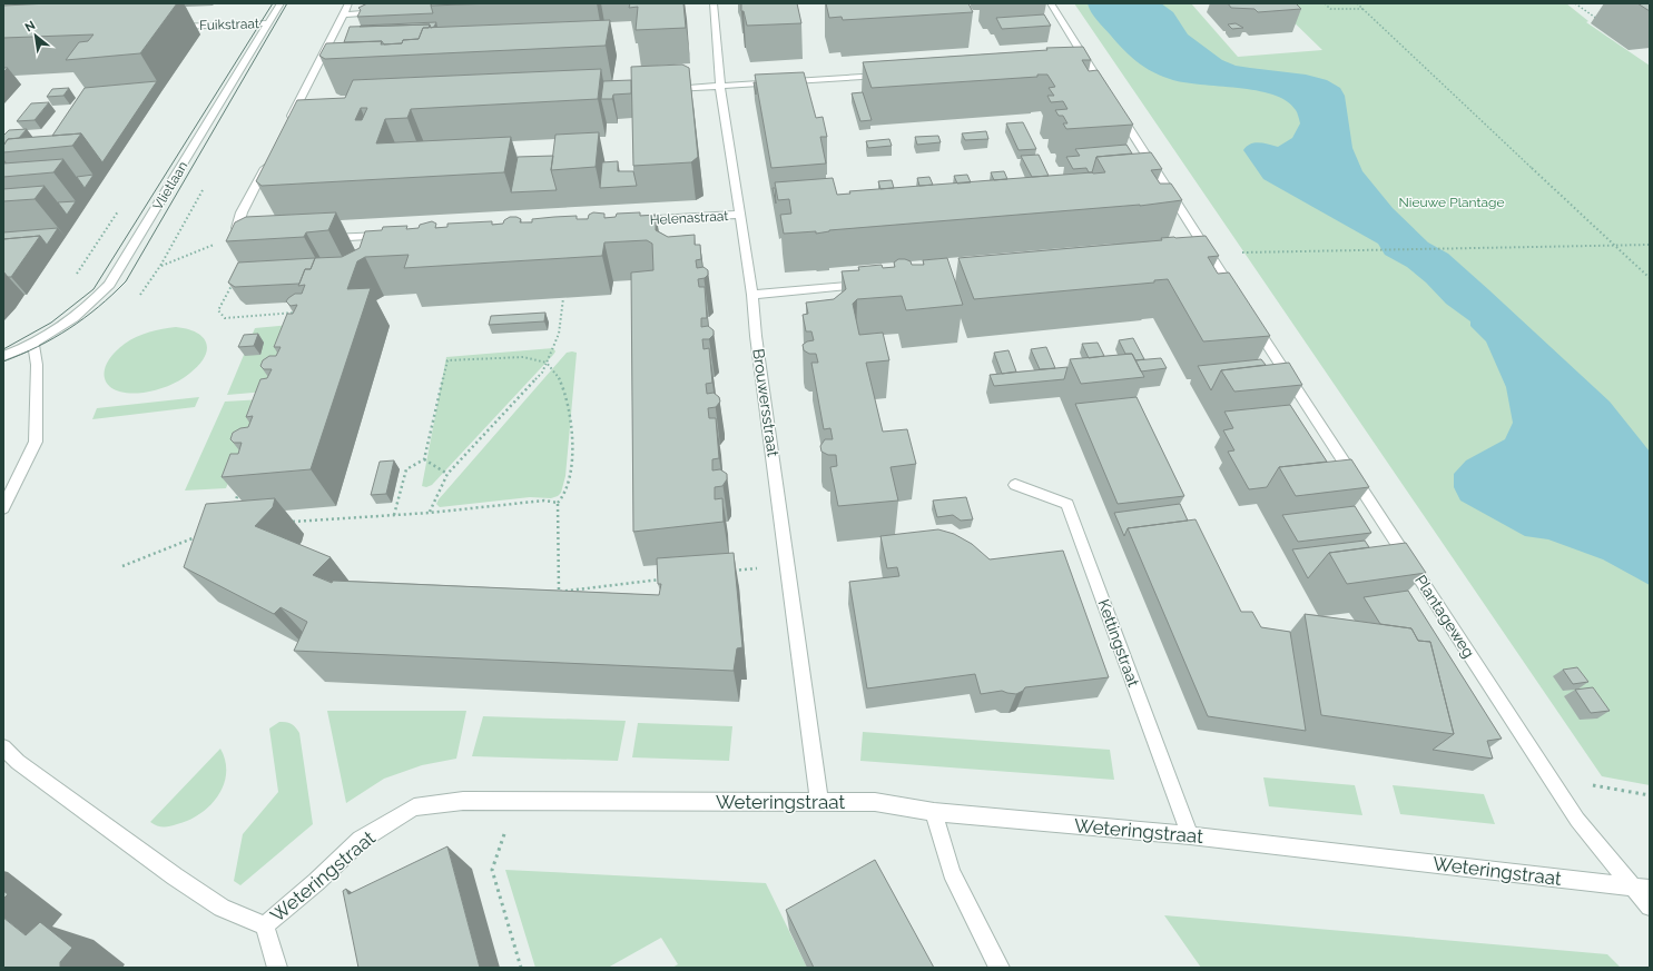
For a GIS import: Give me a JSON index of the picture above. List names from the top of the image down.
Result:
{
  "streets": {
    "street": [
      "Fuikstraat",
      "Vlietlaan",
      "Helenastraat",
      "Brouwersstraat",
      "Plantageweg",
      "Kettingstraat",
      "Weteringstraat"
    ]
  },
  "crossings": [
    ["Fuikstraat", "Vlietlaan"],
    ["Helenastraat", "Brouwersstraat"],
    ["Brouwersstraat", "Weteringstraat"],
    ["Plantageweg", "Weteringstraat"],
    ["Kettingstraat", "Weteringstraat"]
  ],
  "parks": ["Nieuwe Plantage"],
  "north": "top left"
}
